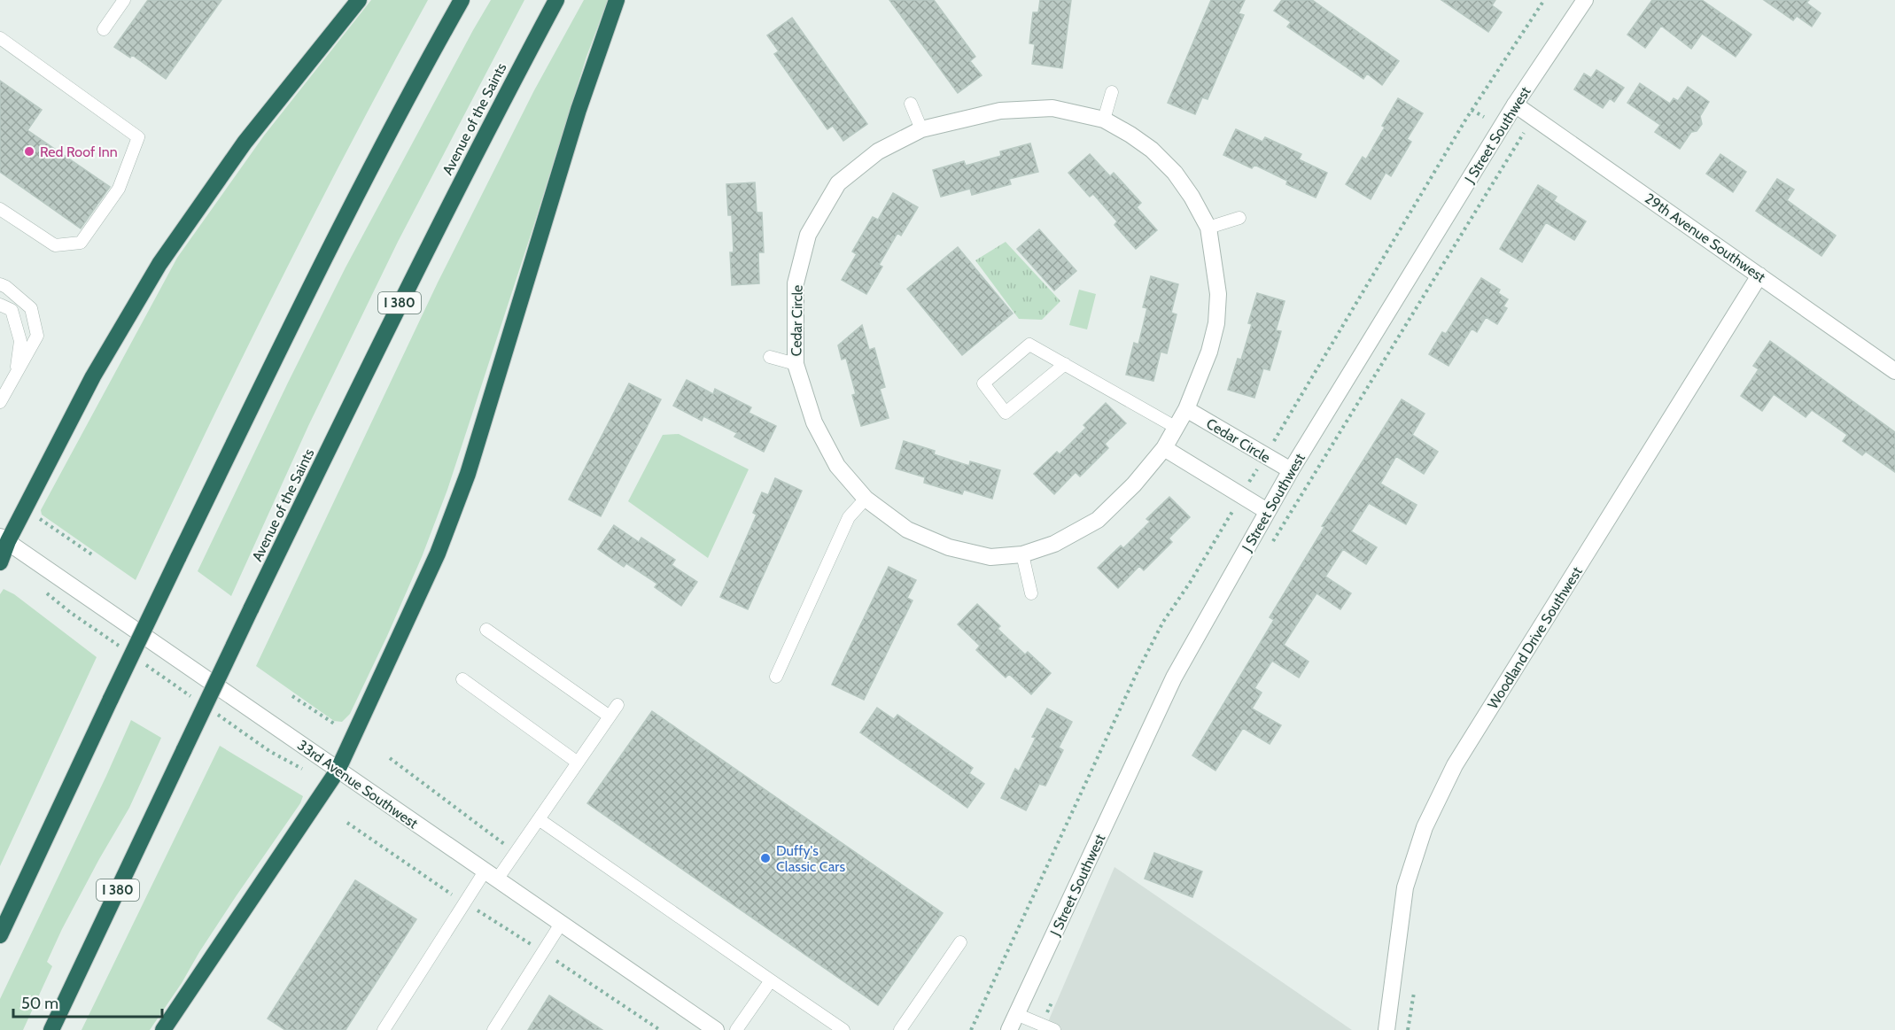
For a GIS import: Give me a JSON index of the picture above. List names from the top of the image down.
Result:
{
  "streets": {
    "highway": ["Avenue of the Saints", "I 380"],
    "street": [
      "J Street Southwest",
      "29th Avenue Southwest",
      "Cedar Circle",
      "Woodland Drive Southwest",
      "33rd Avenue Southwest"
    ]
  },
  "crossings": [
    ["J Street Southwest", "29th Avenue Southwest"],
    ["J Street Southwest", "Cedar Circle"],
    ["29th Avenue Southwest", "Woodland Drive Southwest"]
  ],
  "places": ["Red Roof Inn", "Duffy's Classic Cars"],
  "scale_bar": "50 m"
}
